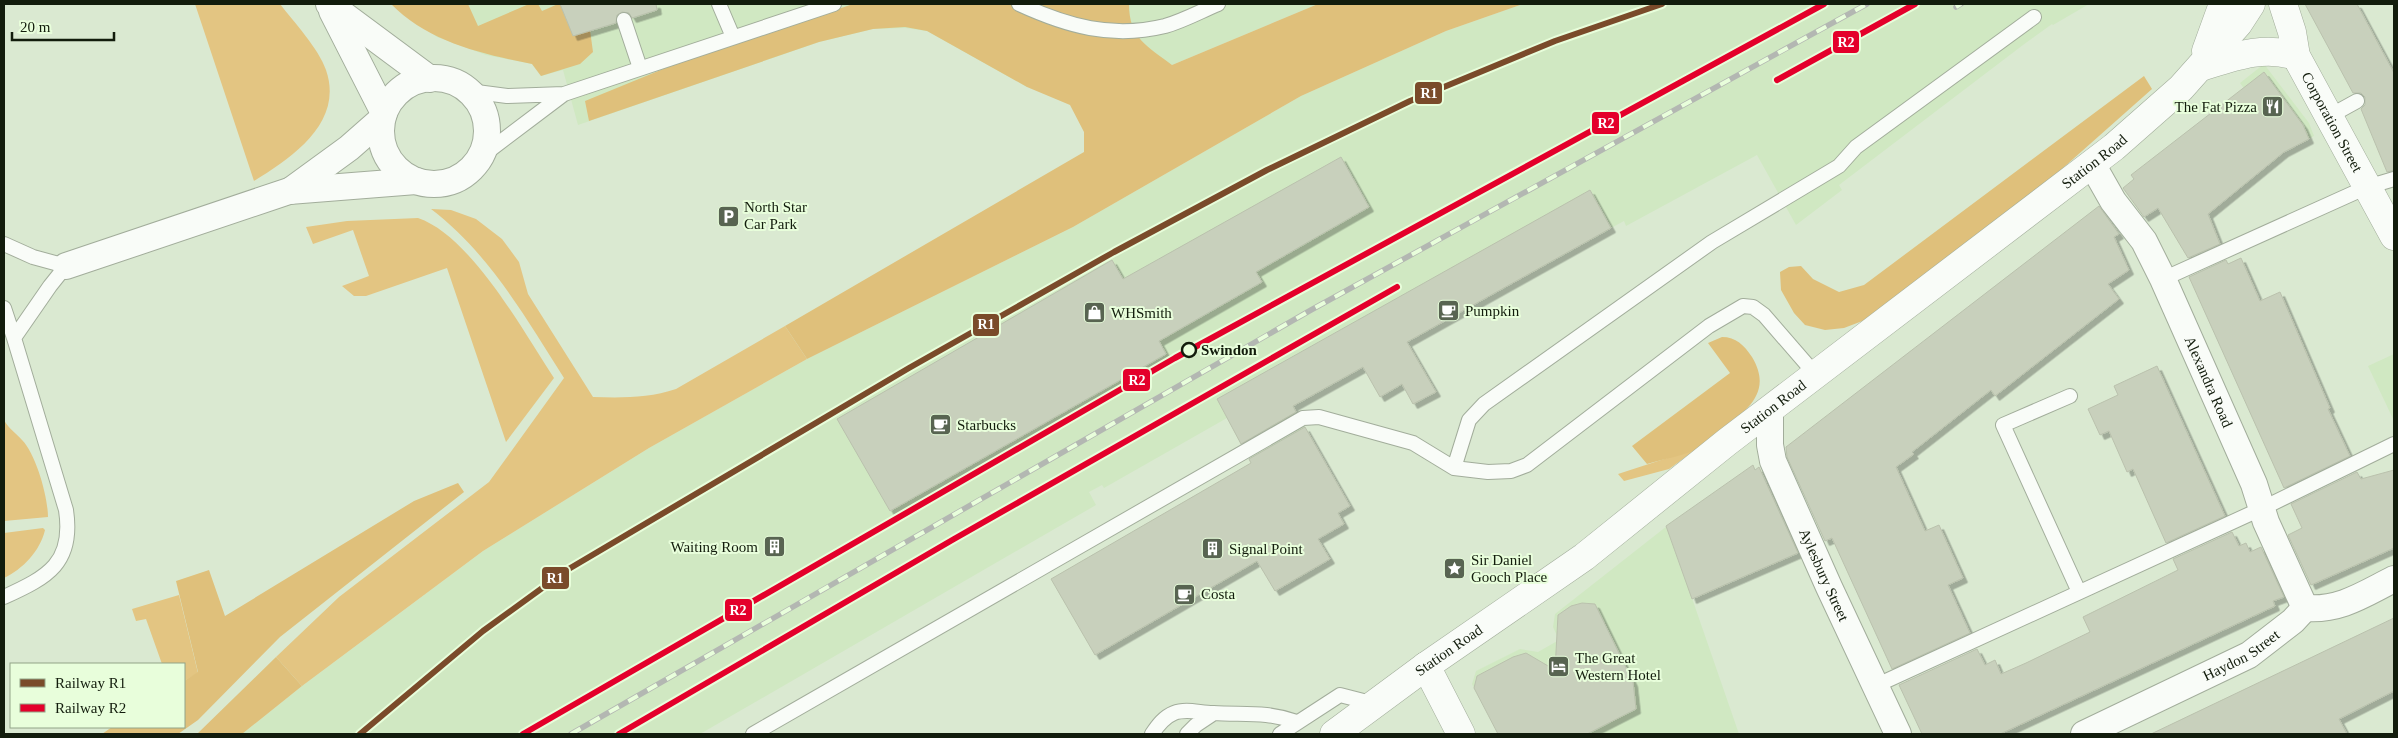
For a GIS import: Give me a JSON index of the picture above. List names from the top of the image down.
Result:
{
  "streets": {
    "street": [
      "Corporation Street",
      "Station Road",
      "Alexandra Road",
      "Aylesbury Street",
      "Haydon Street"
    ]
  },
  "crossings": [
    ["Corporation Street", "Station Road"],
    ["Station Road", "Alexandra Road"],
    ["Station Road", "Aylesbury Street"],
    ["Alexandra Road", "Haydon Street"]
  ],
  "places": {
    "restaurant": ["The Fat Pizza"],
    "parking": ["North Star Car Park"],
    "cafe": ["Pumpkin", "Starbucks", "Costa"],
    "shop": ["WHSmith"],
    "other": ["Swindon"],
    "building": ["Waiting Room", "Signal Point"],
    "place": ["Sir Daniel Gooch Place"],
    "hotel": ["The Great Western Hotel"]
  },
  "lines": ["rail line R1", "rail line R2"],
  "legend": ["Railway R1", "Railway R2"],
  "scale_bar": "20 m"
}
